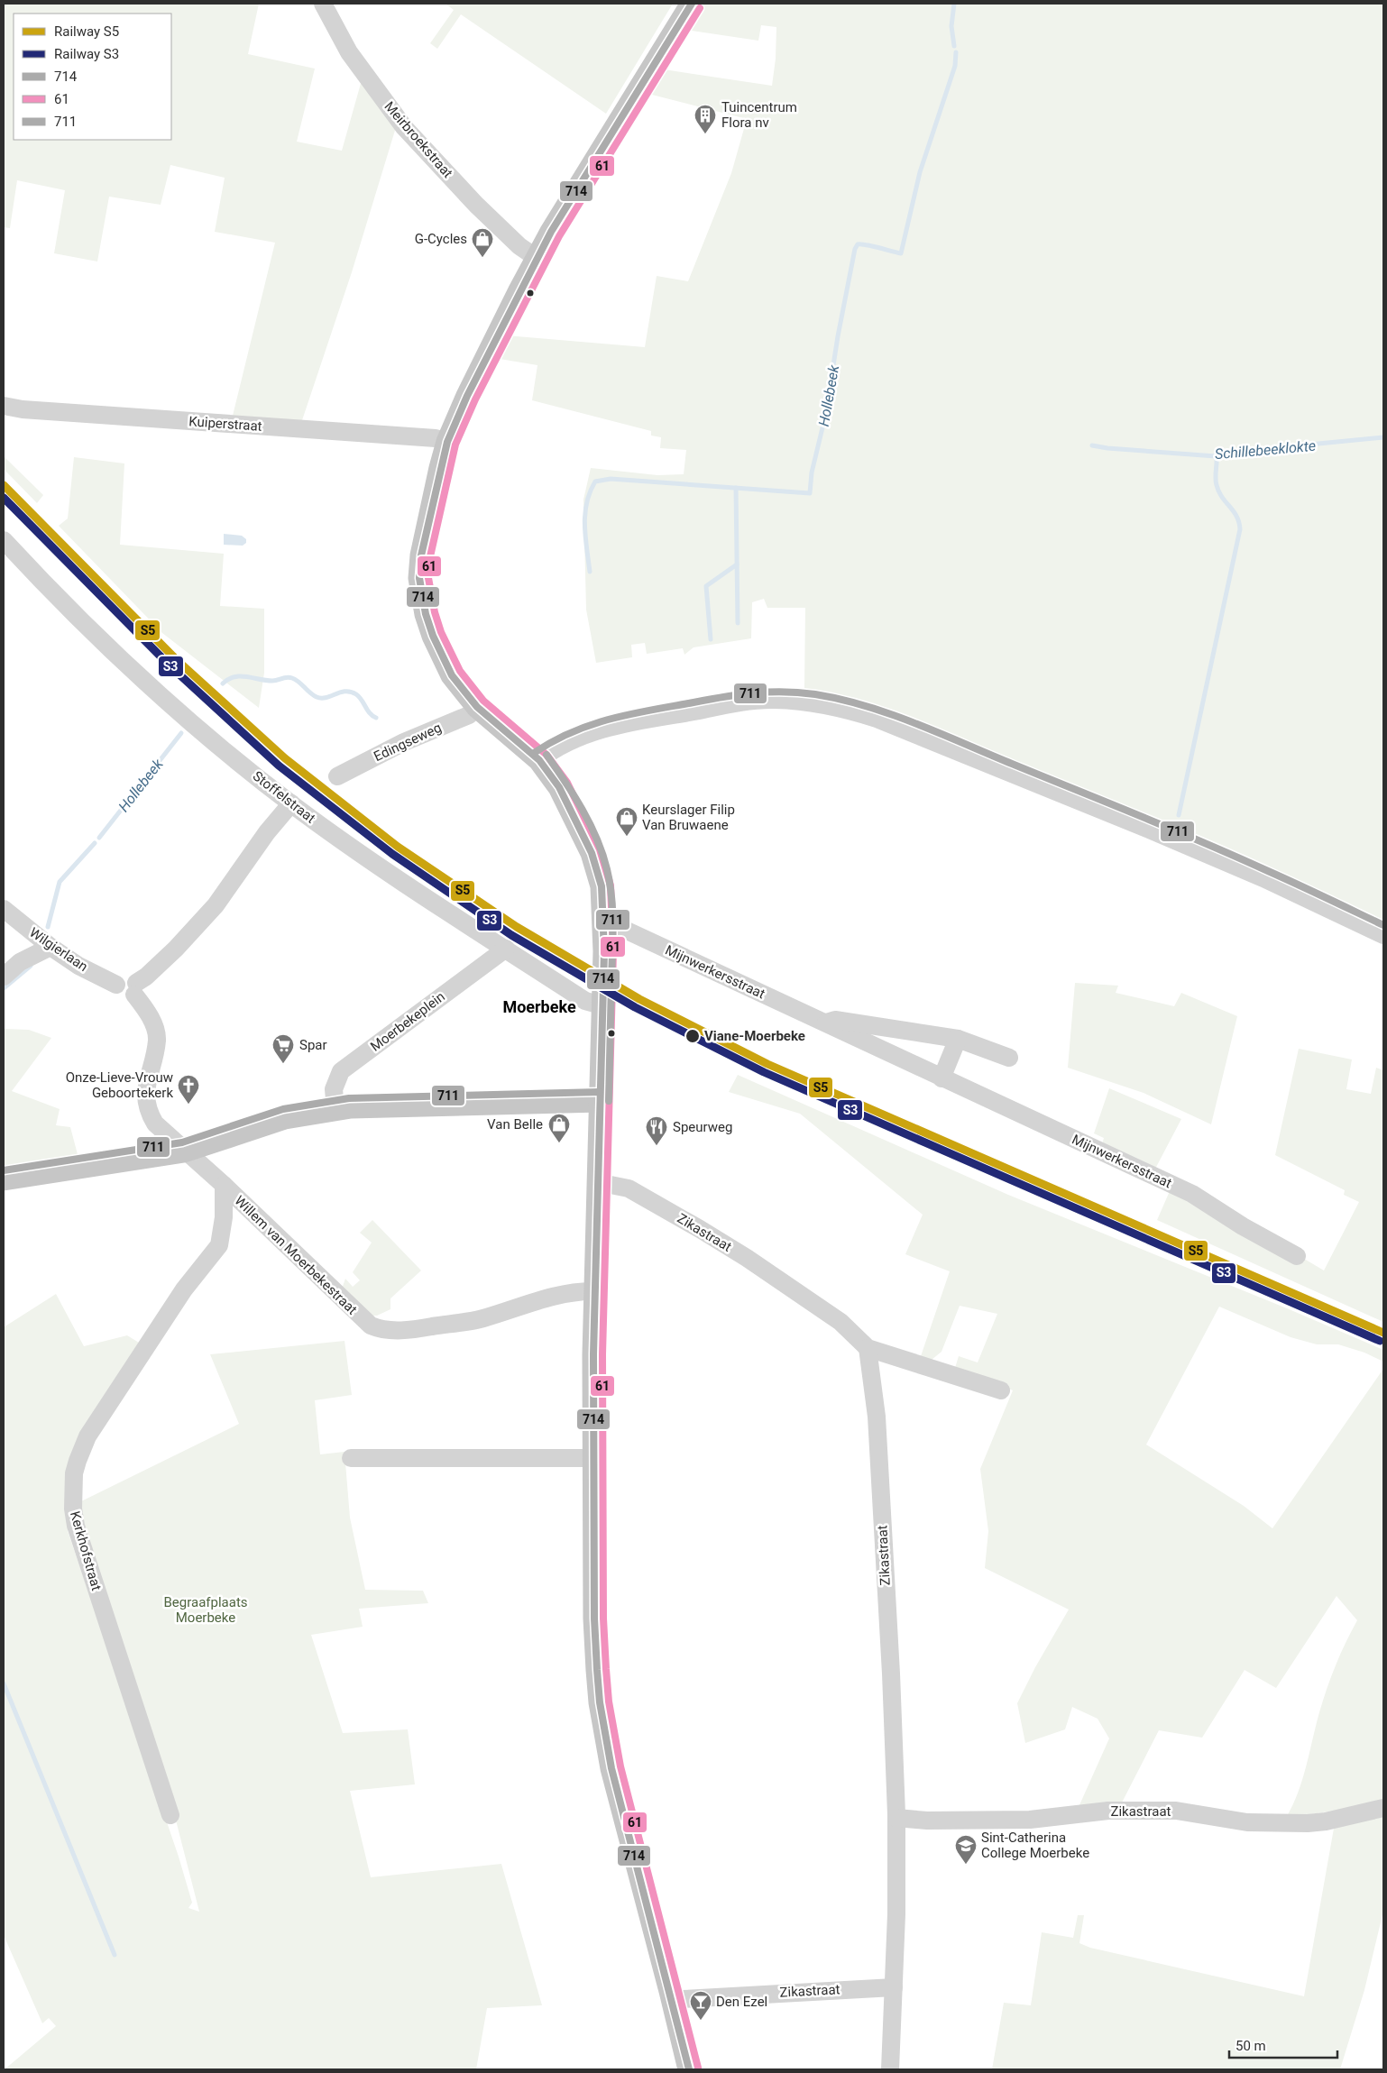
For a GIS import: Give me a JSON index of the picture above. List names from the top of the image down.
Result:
{
  "streets": {
    "street": [
      "Meirbroekstraat",
      "Kuiperstraat",
      "Edingseweg",
      "Stoffelstraat",
      "Wilgierlaan",
      "Mijnwerkersstraat",
      "Moerbekeplein",
      "Zikastraat",
      "Willem van Moerbekestraat",
      "Kerkhofstraat"
    ]
  },
  "crossings": [
    ["Stoffelstraat", "Moerbekeplein"],
    ["Wilgierlaan", "Willem van Moerbekestraat"],
    ["Willem van Moerbekestraat", "Kerkhofstraat"]
  ],
  "districts": ["Moerbeke"],
  "water": ["Hollebeek", "Schillebeeklokte"],
  "parks": ["Begraafplaats Moerbeke"],
  "places": {
    "building": ["Tuincentrum Flora nv"],
    "shop": ["G-Cycles", "Keurslager Filip Van Bruwaene", "Van Belle"],
    "other": ["Viane-Moerbeke"],
    "supermarket": ["Spar"],
    "church": ["Onze-Lieve-Vrouw Geboortekerk"],
    "restaurant": ["Speurweg"],
    "school or university": ["Sint-Catherina College Moerbeke"],
    "bar": ["Den Ezel"]
  },
  "lines": [
    "transit line 714",
    "transit line 61",
    "rail line S5",
    "rail line S3",
    "transit line 711"
  ],
  "legend": [
    "Railway S5",
    "Railway S3",
    "714",
    "61",
    "711"
  ],
  "scale_bar": "50 m"
}
